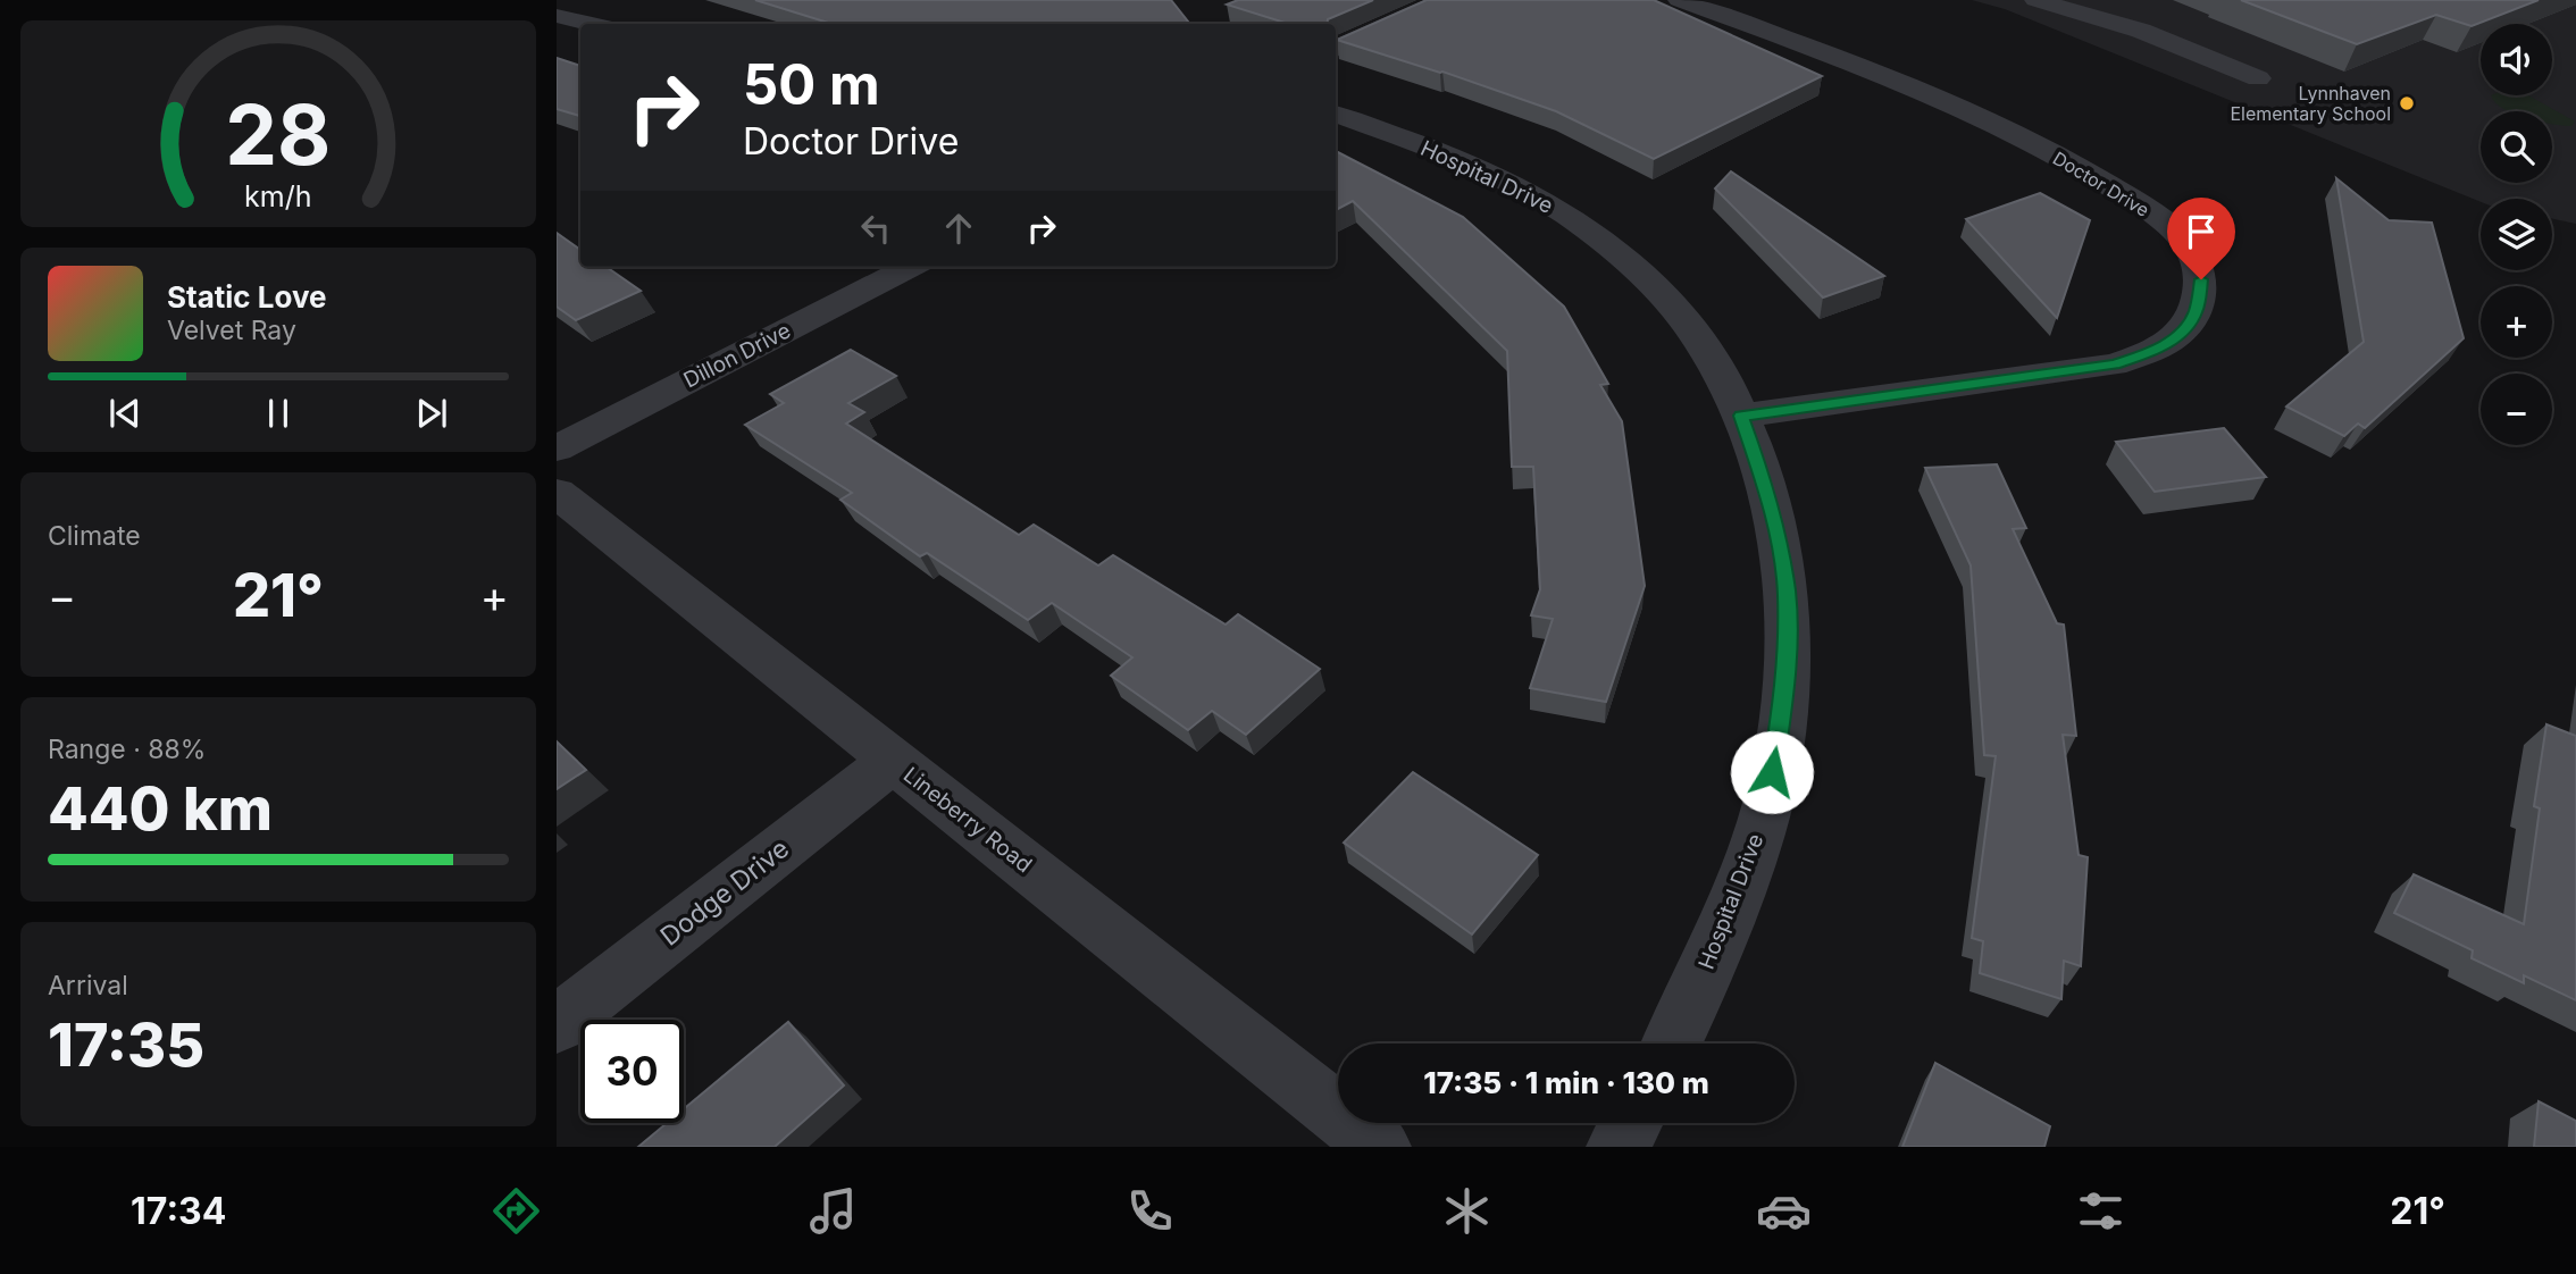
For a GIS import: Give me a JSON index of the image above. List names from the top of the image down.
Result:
{
  "streets": {
    "street": [
      "Hospital Drive",
      "Doctor Drive",
      "Dillon Drive",
      "Lineberry Road",
      "Dodge Drive"
    ]
  },
  "crossings": [
    ["Hospital Drive", "Doctor Drive"],
    ["Lineberry Road", "Dodge Drive"]
  ],
  "places": ["Lynnhaven Elementary School"],
  "page": {
    "map_buttons": ["+", "−"],
    "turn": ["50 m", "Doctor Drive"],
    "song": ["Static Love", "Velvet Ray"],
    "tile": [
      "Climate",
      ["Range · 88%", "440 km"],
      ["Arrival", "17:35"]
    ],
    "heat": ["−", "21°", "+"],
    "limit": "30",
    "trip": "17:35 · 1 min · 130 m",
    "tabs": ["17:34", "21°"],
    "gauge": ["28", "km/h"]
  }
}
